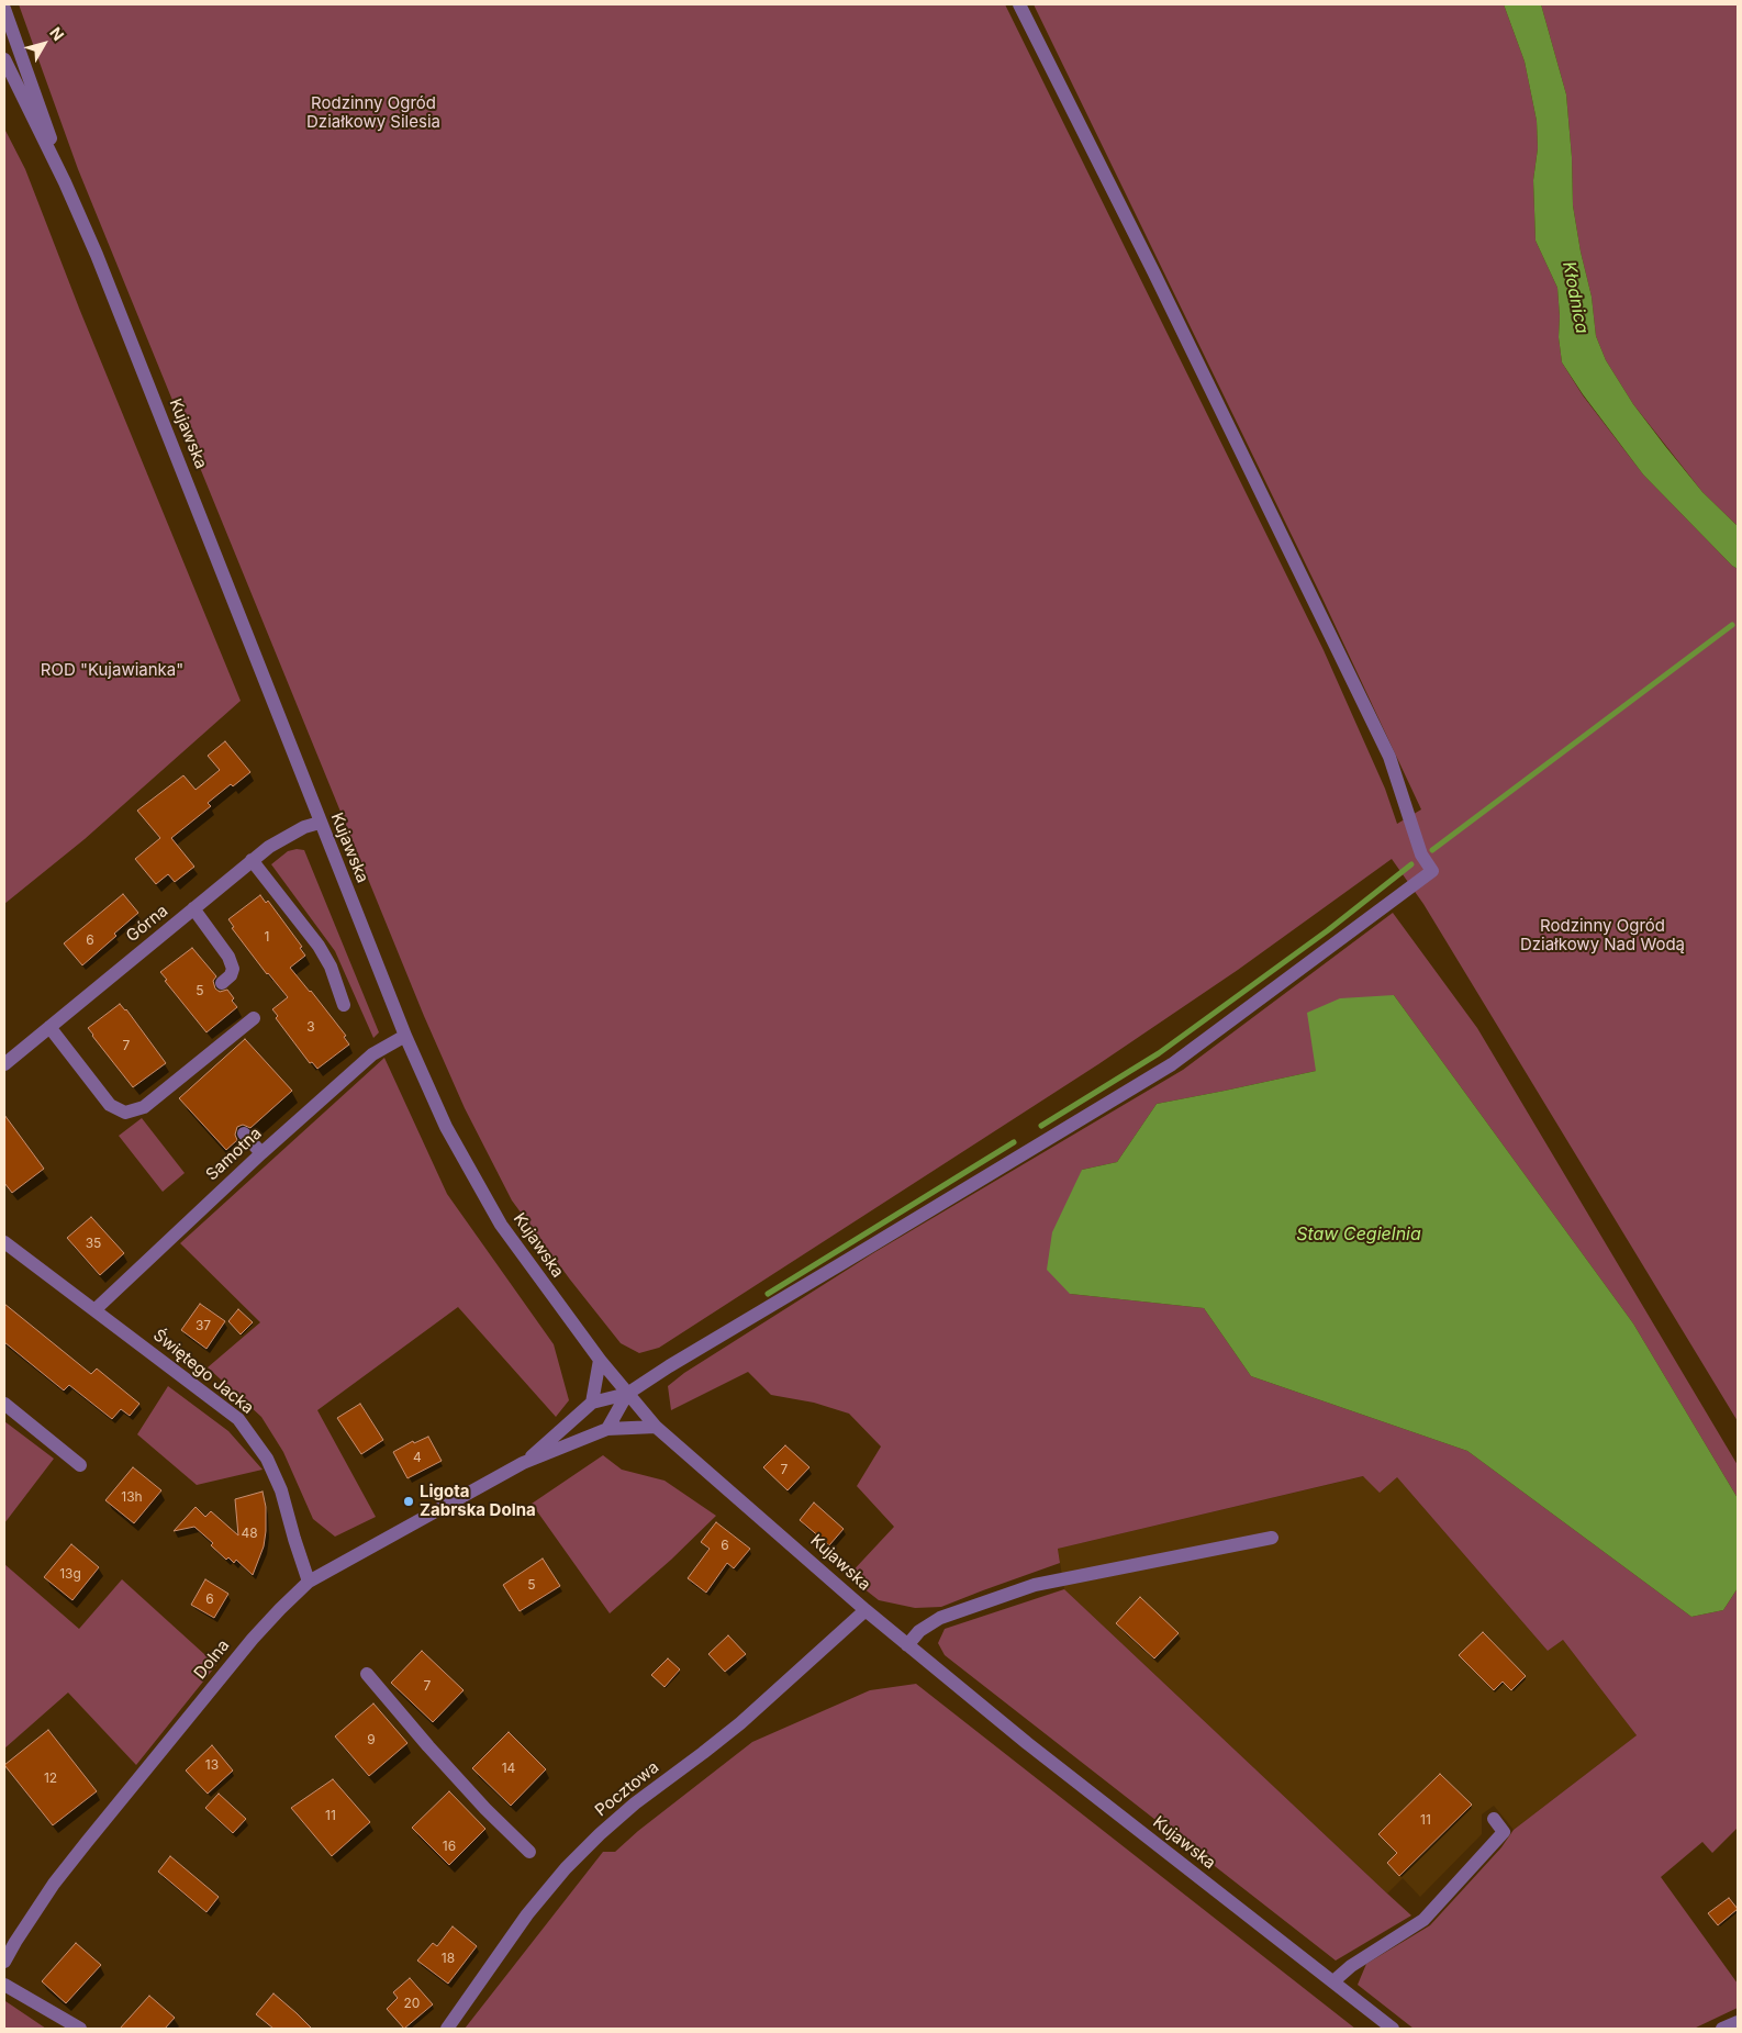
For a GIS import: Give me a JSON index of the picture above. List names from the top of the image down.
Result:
{
  "streets": {
    "street": [
      "Kujawska",
      "Górna",
      "Samotna",
      "Świętego Jacka",
      "Dolna",
      "Pocztowa"
    ]
  },
  "crossings": [
    ["Kujawska", "Górna"],
    ["Kujawska", "Samotna"],
    ["Kujawska", "Dolna"],
    ["Kujawska", "Pocztowa"],
    ["Samotna", "Świętego Jacka"],
    ["Świętego Jacka", "Dolna"]
  ],
  "water": ["Kłodnica", "Staw Cegielnia"],
  "parks": ["Rodzinny Ogród Działkowy Silesia", "ROD \"Kujawianka\"", "Rodzinny Ogród Działkowy Nad Wodą"],
  "places": ["Ligota Zabrska Dolna"],
  "house_numbers": [
    "1",
    "6",
    "5",
    "3",
    "7",
    "35",
    "37",
    "4",
    "7",
    "13h",
    "48",
    "6",
    "13g",
    "5",
    "6",
    "7",
    "9",
    "13",
    "14",
    "12",
    "11",
    "11",
    "16",
    "18",
    "20"
  ],
  "north": "top right"
}
